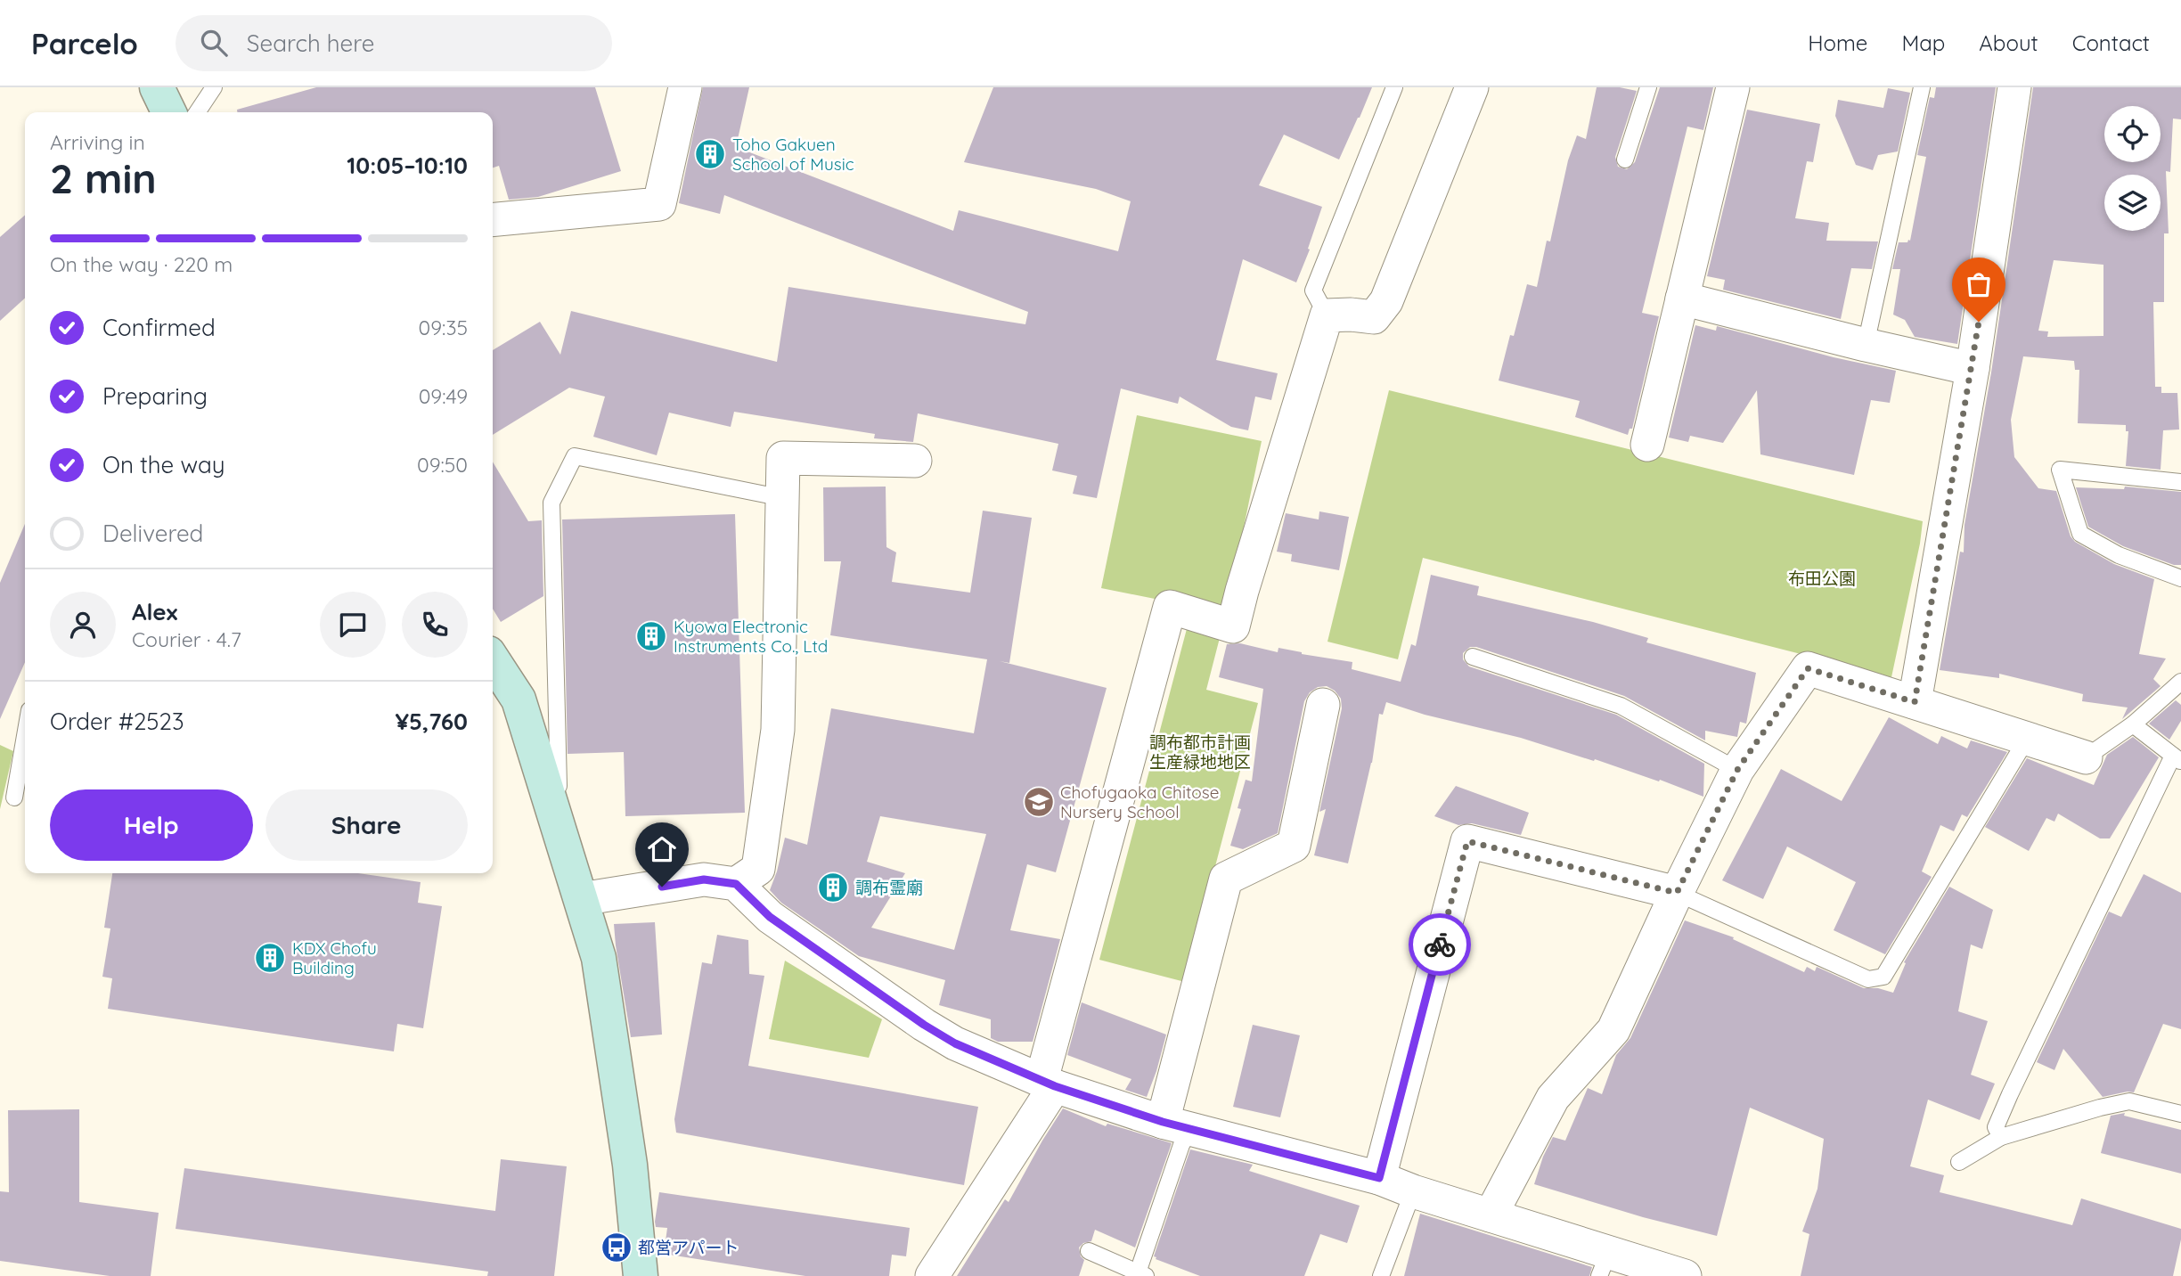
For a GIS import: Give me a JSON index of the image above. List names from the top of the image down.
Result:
{
  "parks": ["布田公園", "調布都市計画 生産緑地地区"],
  "places": {
    "building": [
      "Toho Gakuen School of Music",
      "Kyowa Electronic Instruments Co., Ltd",
      "調布霊廟",
      "KDX Chofu Building"
    ],
    "school or university": ["Chofugaoka Chitose Nursery School"],
    "bus stop": ["都営アパート"]
  },
  "page": {
    "header": "Parcelo",
    "search": "Search here",
    "nav": [
      "Home",
      "Map",
      "About",
      "Contact"
    ],
    "heading": ["2 min", "Arriving in", "10:05–10:10"],
    "panel": [
      "Alex",
      "Courier · 4.7",
      "Order #2523",
      "¥5,760"
    ],
    "bar": "On the way · 220 m",
    "list": [
      ["Confirmed", "09:35"],
      ["Preparing", "09:49"],
      ["On the way", "09:50"],
      "Delivered"
    ],
    "buttons": ["Help", "Share"]
  }
}
